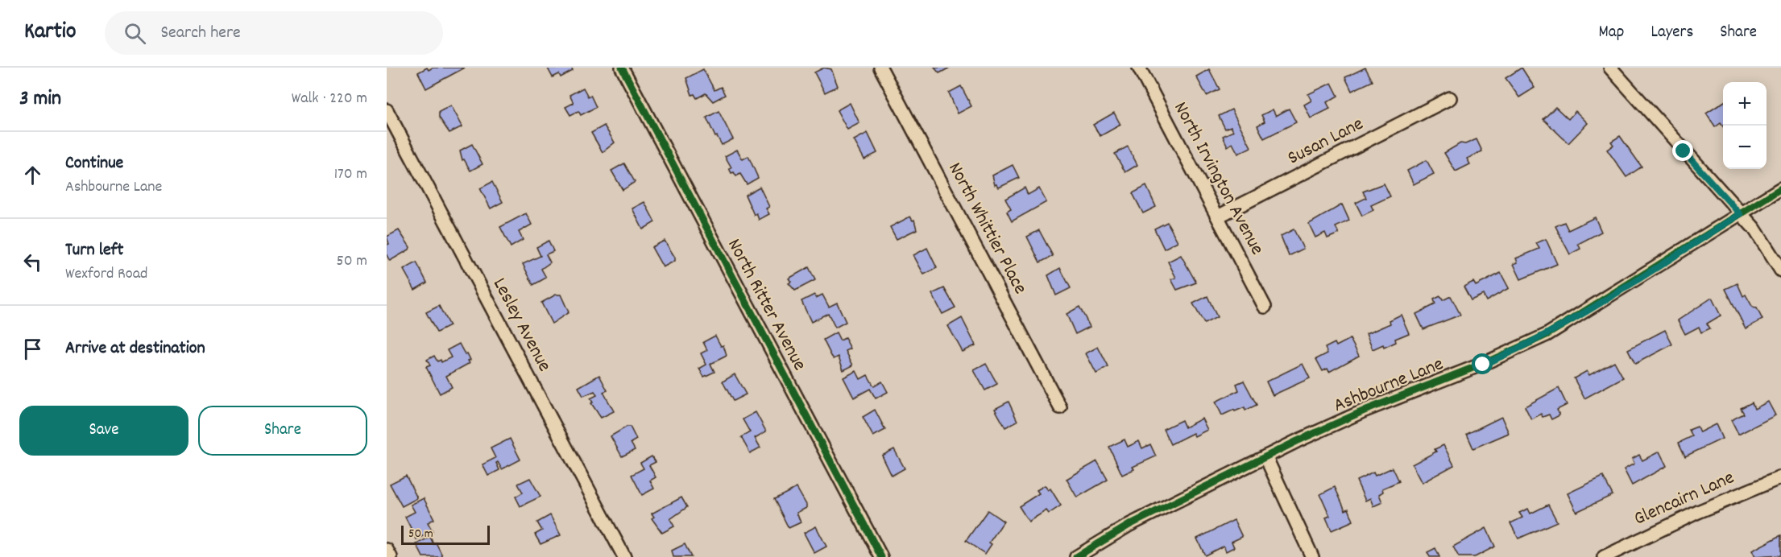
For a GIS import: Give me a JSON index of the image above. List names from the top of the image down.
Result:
{
  "streets": {
    "street": [
      "Susan Lane",
      "North Irvington Avenue",
      "North Whittier Place",
      "North Ritter Avenue",
      "Lesley Avenue",
      "Ashbourne Lane",
      "Glencairn Lane"
    ]
  },
  "crossings": [
    ["Susan Lane", "North Irvington Avenue"]
  ],
  "scale_bar": "50 m",
  "page": {
    "header": "Kartio",
    "search": "Search here",
    "nav": ["Map", "Layers", "Share"],
    "heading": ["3 min", "Walk · 220 m"],
    "map_buttons": ["+", "−"],
    "list": [
      ["Continue", "Ashbourne Lane", "170 m"],
      ["Turn left", "Wexford Road", "50 m"],
      "Arrive at destination"
    ],
    "buttons": ["Save", "Share"],
    "scale": "50 m"
  }
}
